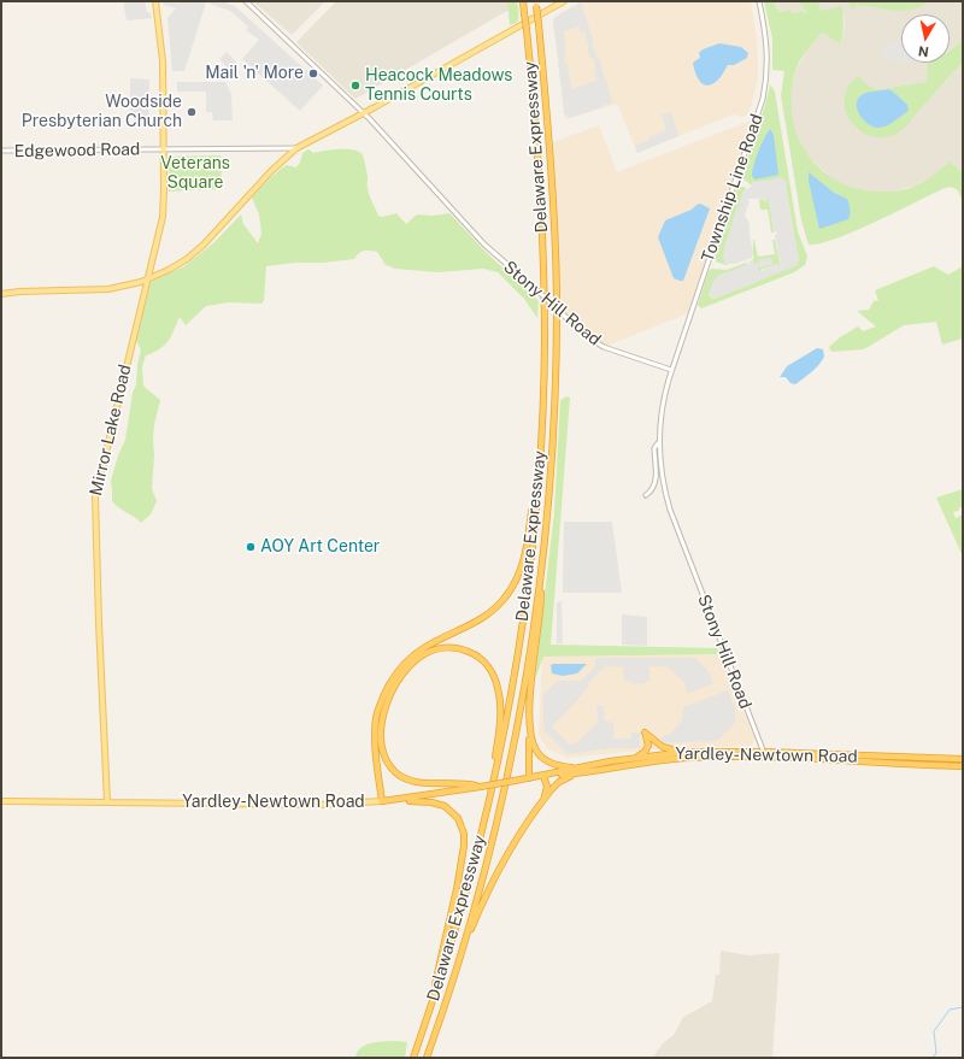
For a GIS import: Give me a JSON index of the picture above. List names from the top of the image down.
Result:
{
  "streets": {
    "highway": ["Delaware Expressway", "Yardley-Newtown Road"],
    "main road": ["Mirror Lake Road"],
    "street": ["Edgewood Road", "Township Line Road", "Stony Hill Road"]
  },
  "crossings": [
    ["Edgewood Road", "Mirror Lake Road"],
    ["Township Line Road", "Stony Hill Road"],
    ["Stony Hill Road", "Yardley-Newtown Road"],
    ["Mirror Lake Road", "Yardley-Newtown Road"]
  ],
  "parks": ["Veterans Square"],
  "places": [
    "Mail 'n' More",
    "Heacock Meadows Tennis Courts",
    "Woodside Presbyterian Church",
    "AOY Art Center"
  ],
  "north": "bottom"
}
